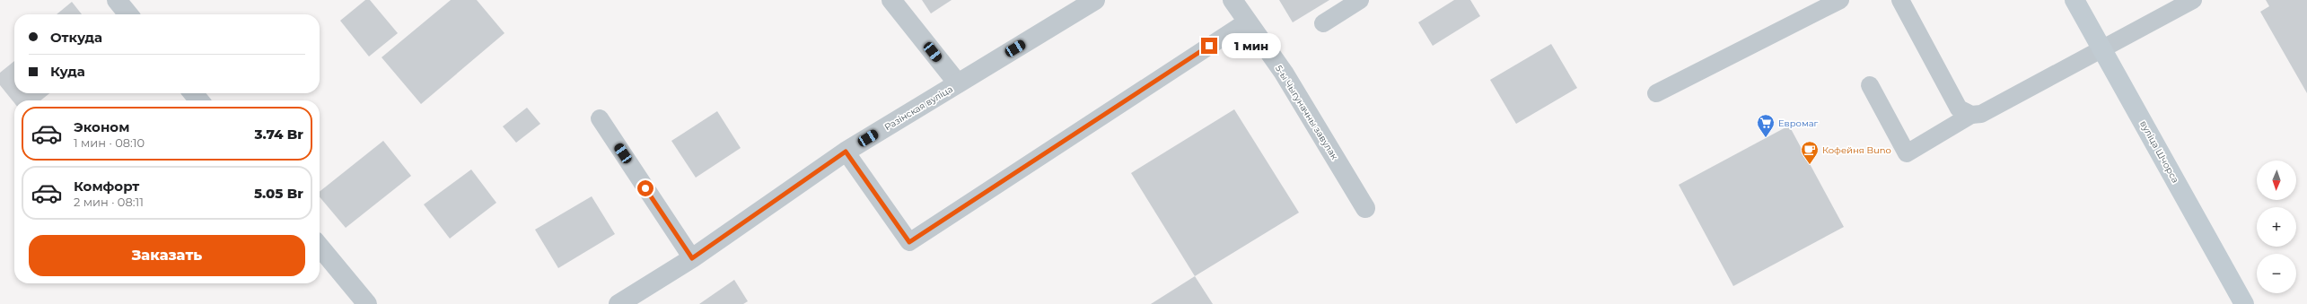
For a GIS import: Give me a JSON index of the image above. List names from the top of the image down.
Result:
{
  "streets": {
    "main road": ["вуліца Шчорса"],
    "street": ["Разінская вуліца", "5-ы Чыгуначны завулак"]
  },
  "places": {
    "supermarket": ["Евромаг"],
    "cafe": ["Кофейня Buno"]
  },
  "north": "bottom",
  "page": {
    "banner": ["Откуда", "Куда"],
    "bubble": "1 мин",
    "list": [
      {
        "name": "Эконом",
        "note": "1 мин · 08:10",
        "value": "3.74 Br"
      },
      {
        "name": "Комфорт",
        "note": "2 мин · 08:11",
        "value": "5.05 Br"
      }
    ],
    "map_buttons": ["+", "−"],
    "buttons": "Заказать"
  }
}
